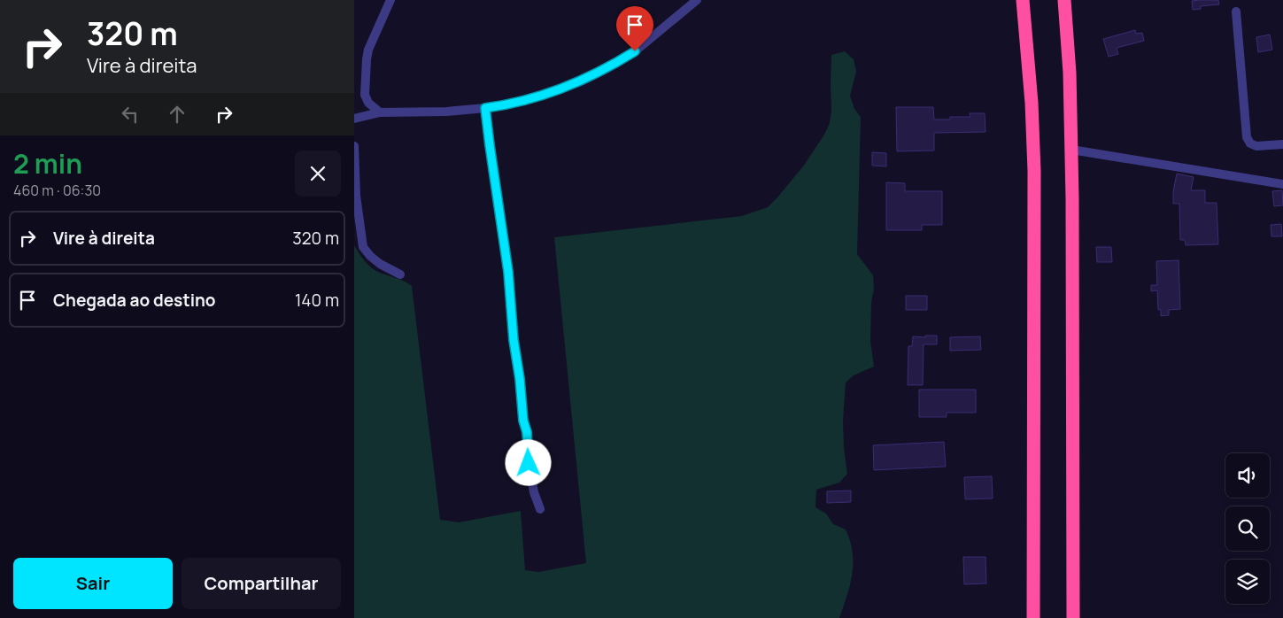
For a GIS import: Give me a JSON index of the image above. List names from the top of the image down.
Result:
{
  "page": {
    "turn": ["320 m", "Vire à direita"],
    "heading": ["2 min", "460 m · 06:30"],
    "list": [
      {
        "name": "Vire à direita",
        "value": "320 m"
      },
      {
        "name": "Chegada ao destino",
        "value": "140 m"
      }
    ],
    "buttons": ["Sair", "Compartilhar"]
  }
}
